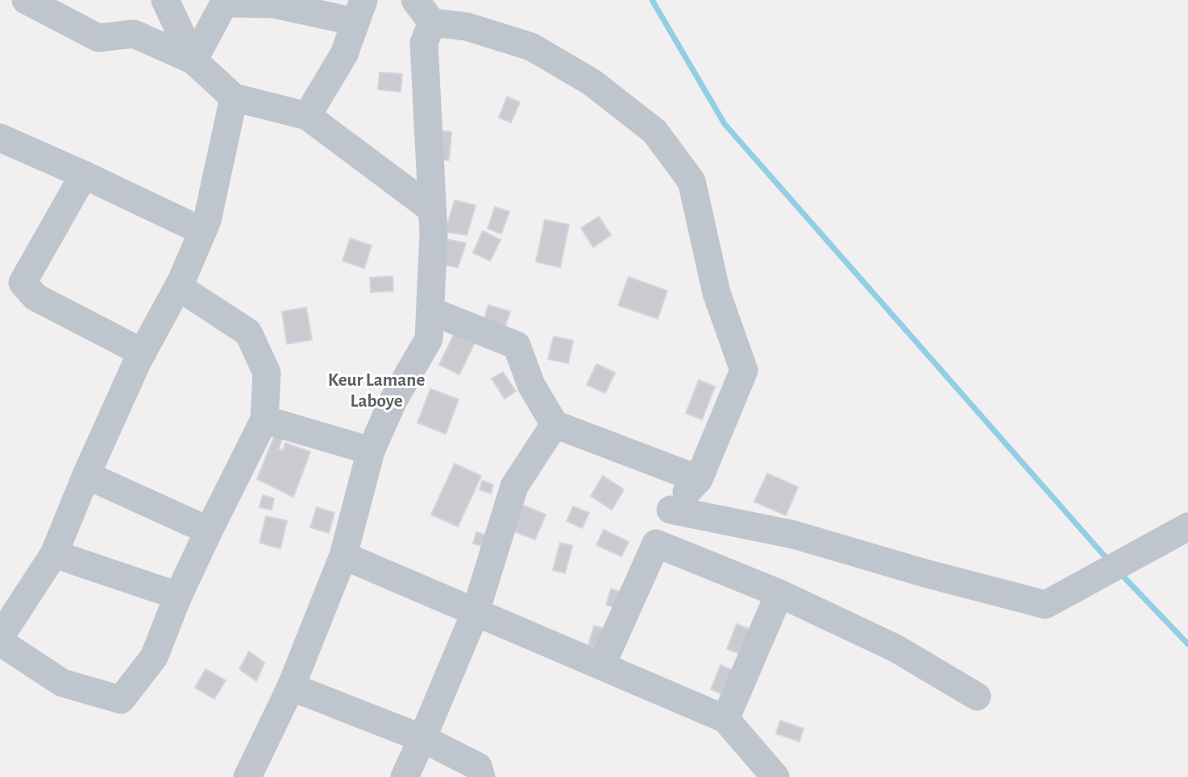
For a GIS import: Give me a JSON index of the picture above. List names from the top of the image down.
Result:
{
  "districts": ["Keur Lamane Laboye"]
}
